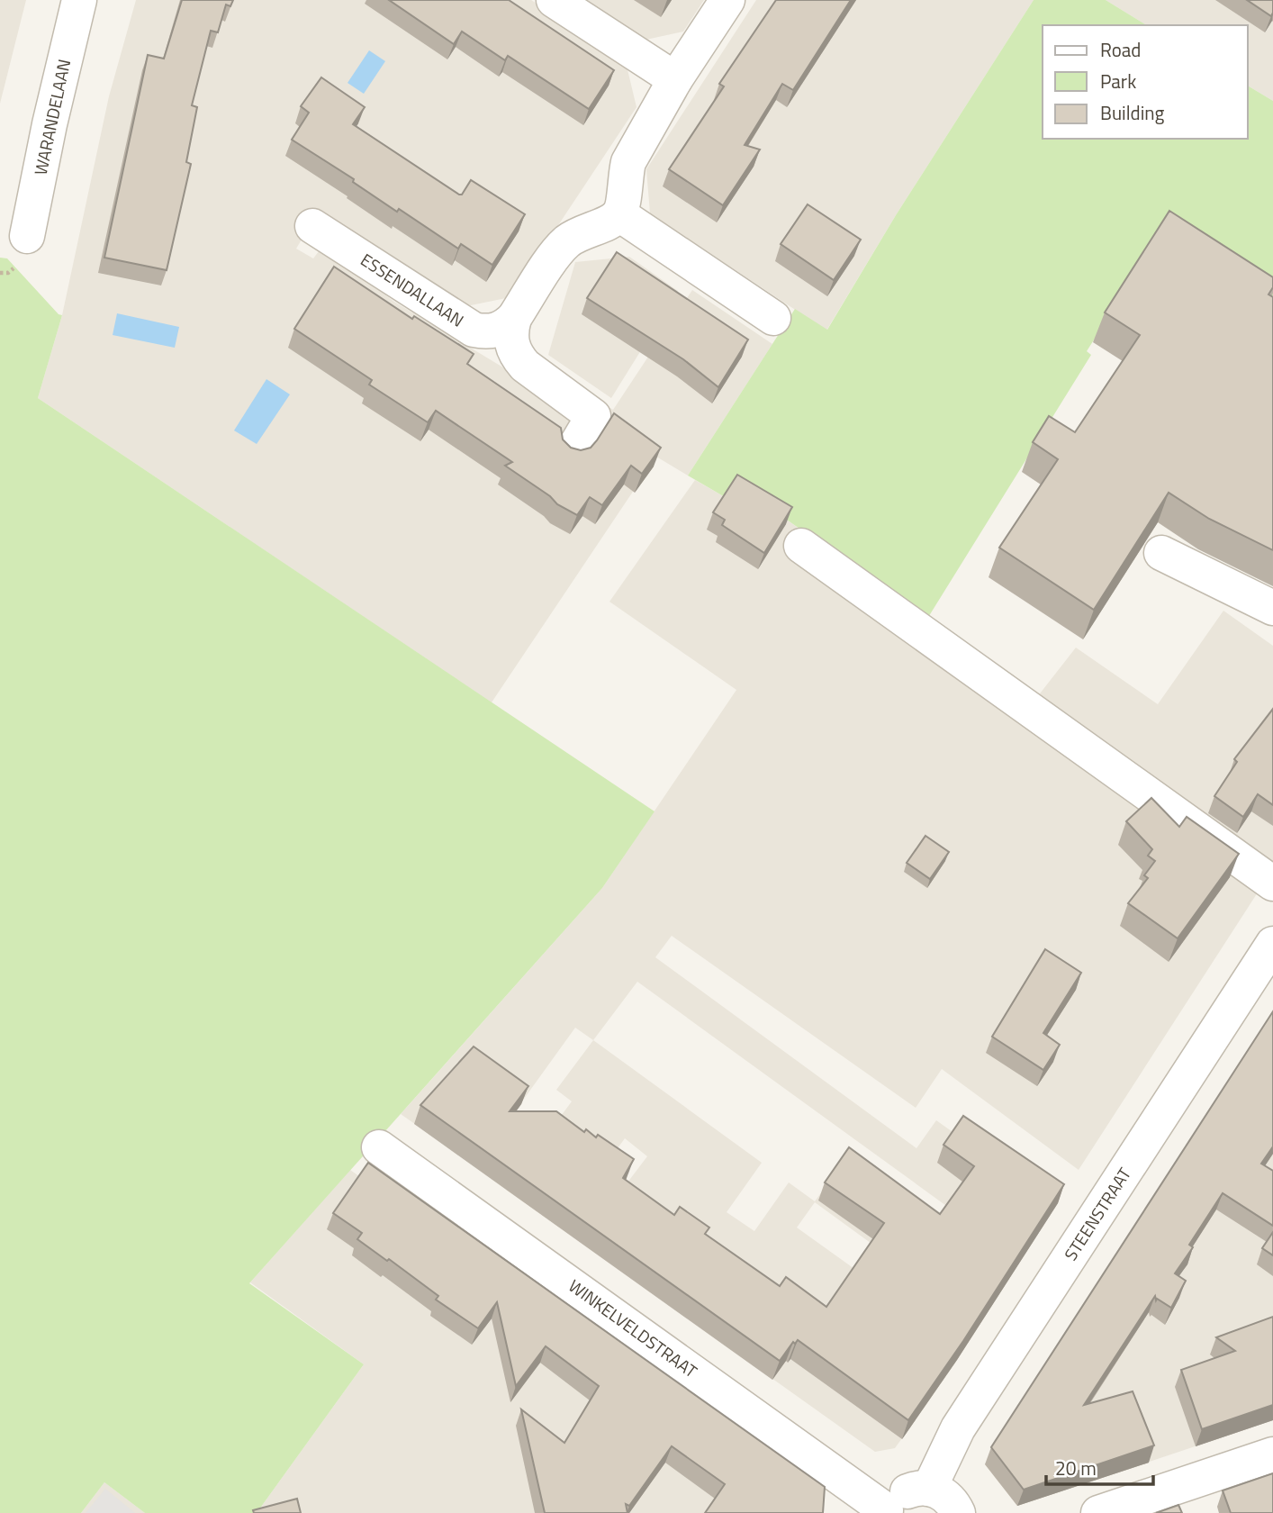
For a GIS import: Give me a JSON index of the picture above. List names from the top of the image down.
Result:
{
  "streets": {
    "street": [
      "WARANDELAAN",
      "ESSENDALLAAN",
      "STEENSTRAAT",
      "WINKELVELDSTRAAT"
    ]
  },
  "legend": ["Road", "Park", "Building"],
  "scale_bar": "20 m"
}
